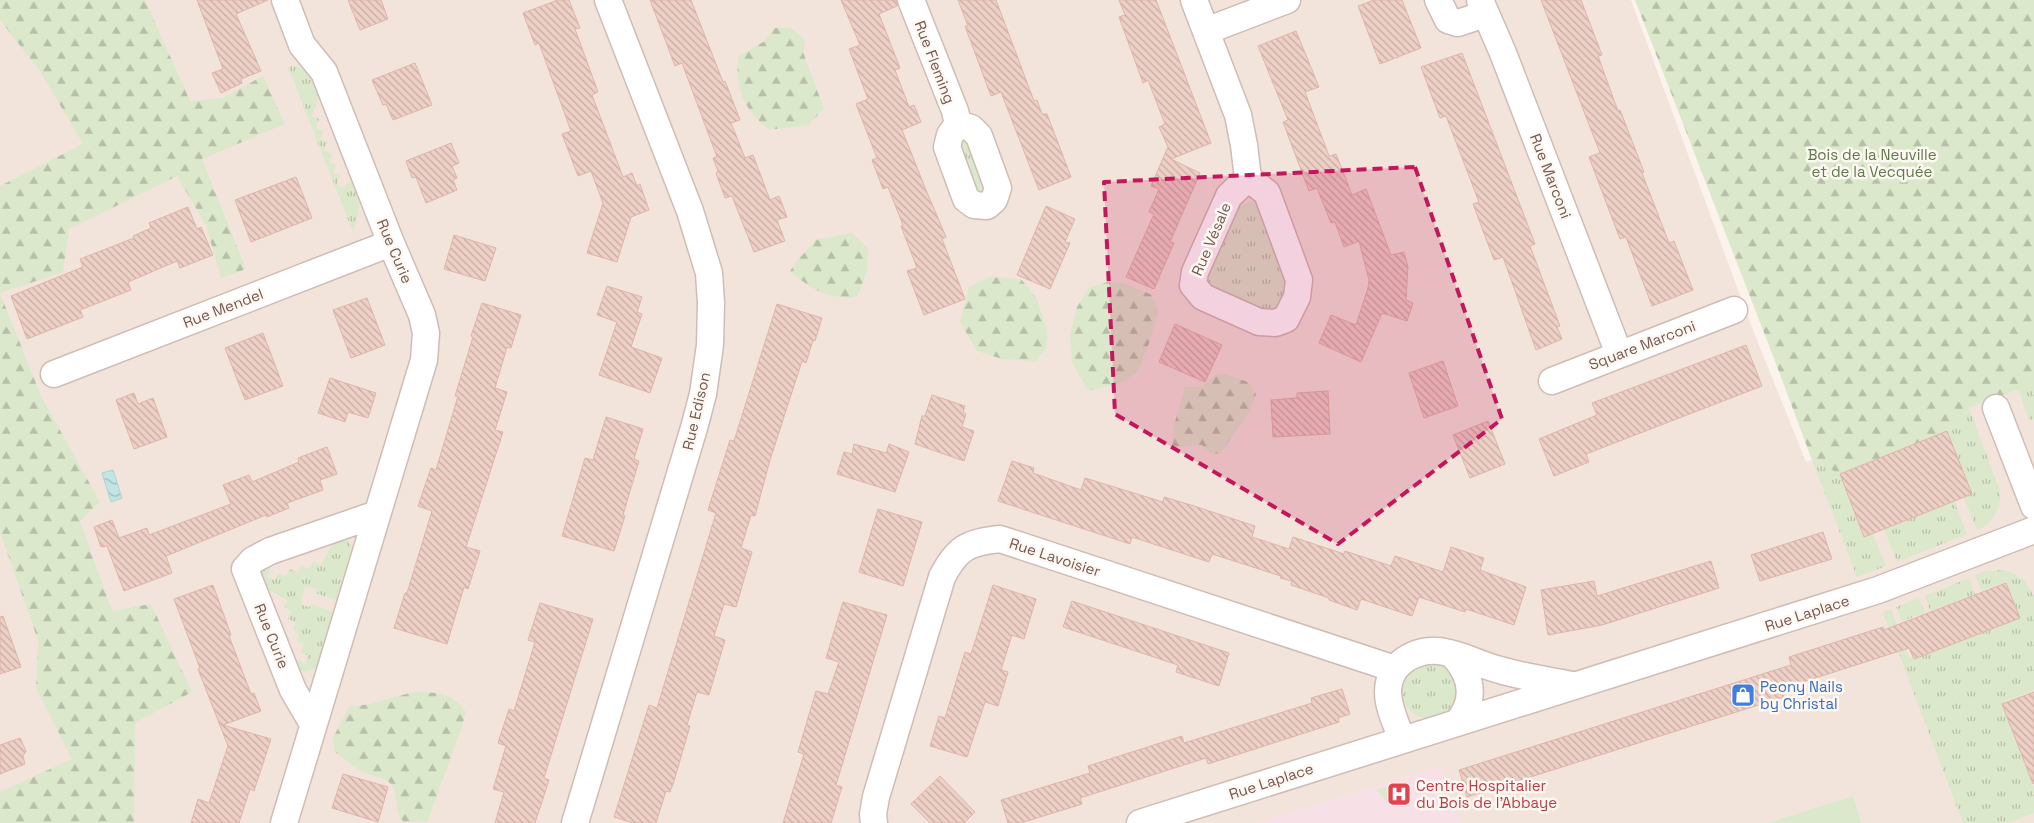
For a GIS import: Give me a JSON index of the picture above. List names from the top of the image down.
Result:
{
  "streets": {
    "street": [
      "Rue Fleming",
      "Rue Marconi",
      "Rue Vésale",
      "Rue Curie",
      "Rue Mendel",
      "Square Marconi",
      "Rue Edison",
      "Rue Lavoisier",
      "Rue Laplace"
    ]
  },
  "crossings": [
    ["Rue Marconi", "Square Marconi"],
    ["Rue Curie", "Rue Mendel"],
    ["Rue Lavoisier", "Rue Laplace"]
  ],
  "parks": ["Bois de la Neuville et de la Vecquée"],
  "places": {
    "shop": ["Peony Nails by Christal"],
    "hospital": ["Centre Hospitalier du Bois de l'Abbaye"]
  }
}
